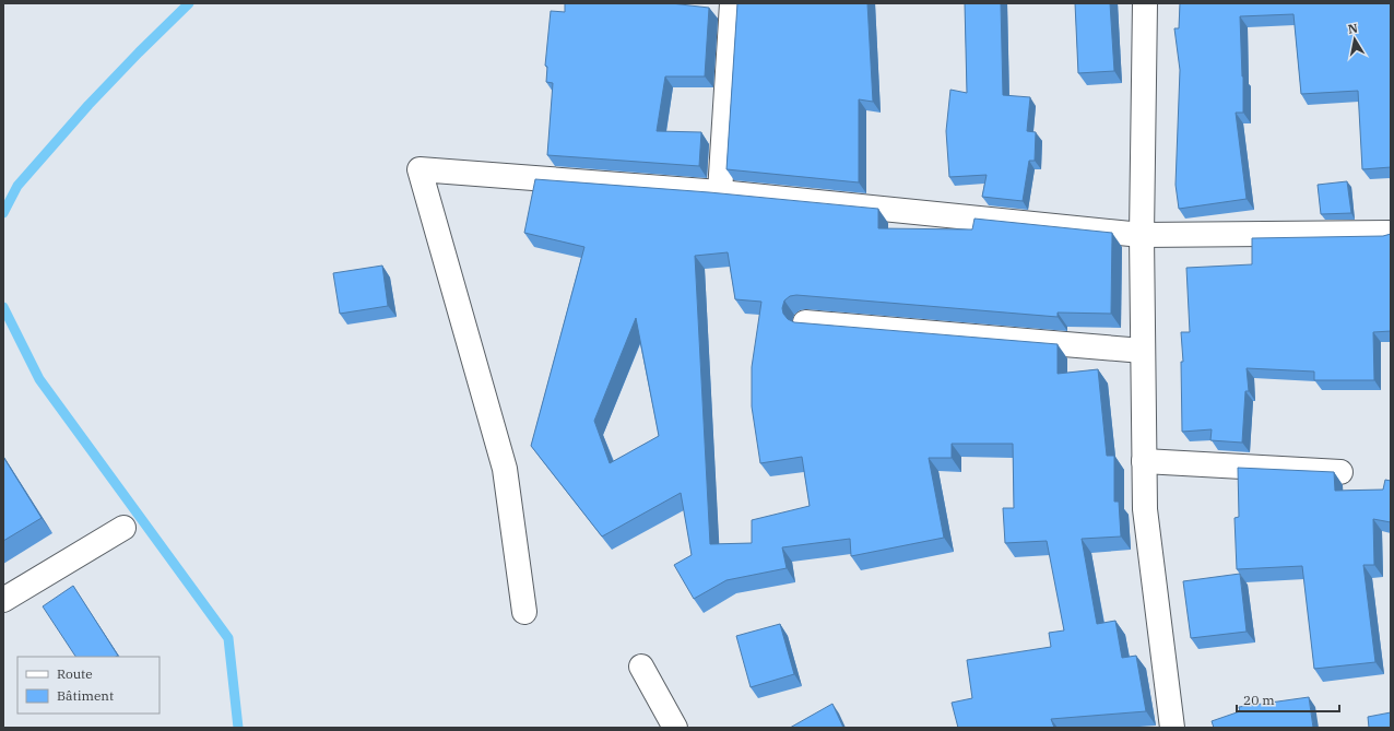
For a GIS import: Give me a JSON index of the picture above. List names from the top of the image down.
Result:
{
  "legend": ["Route", "Bâtiment"],
  "scale_bar": "20 m",
  "north": "top"
}
